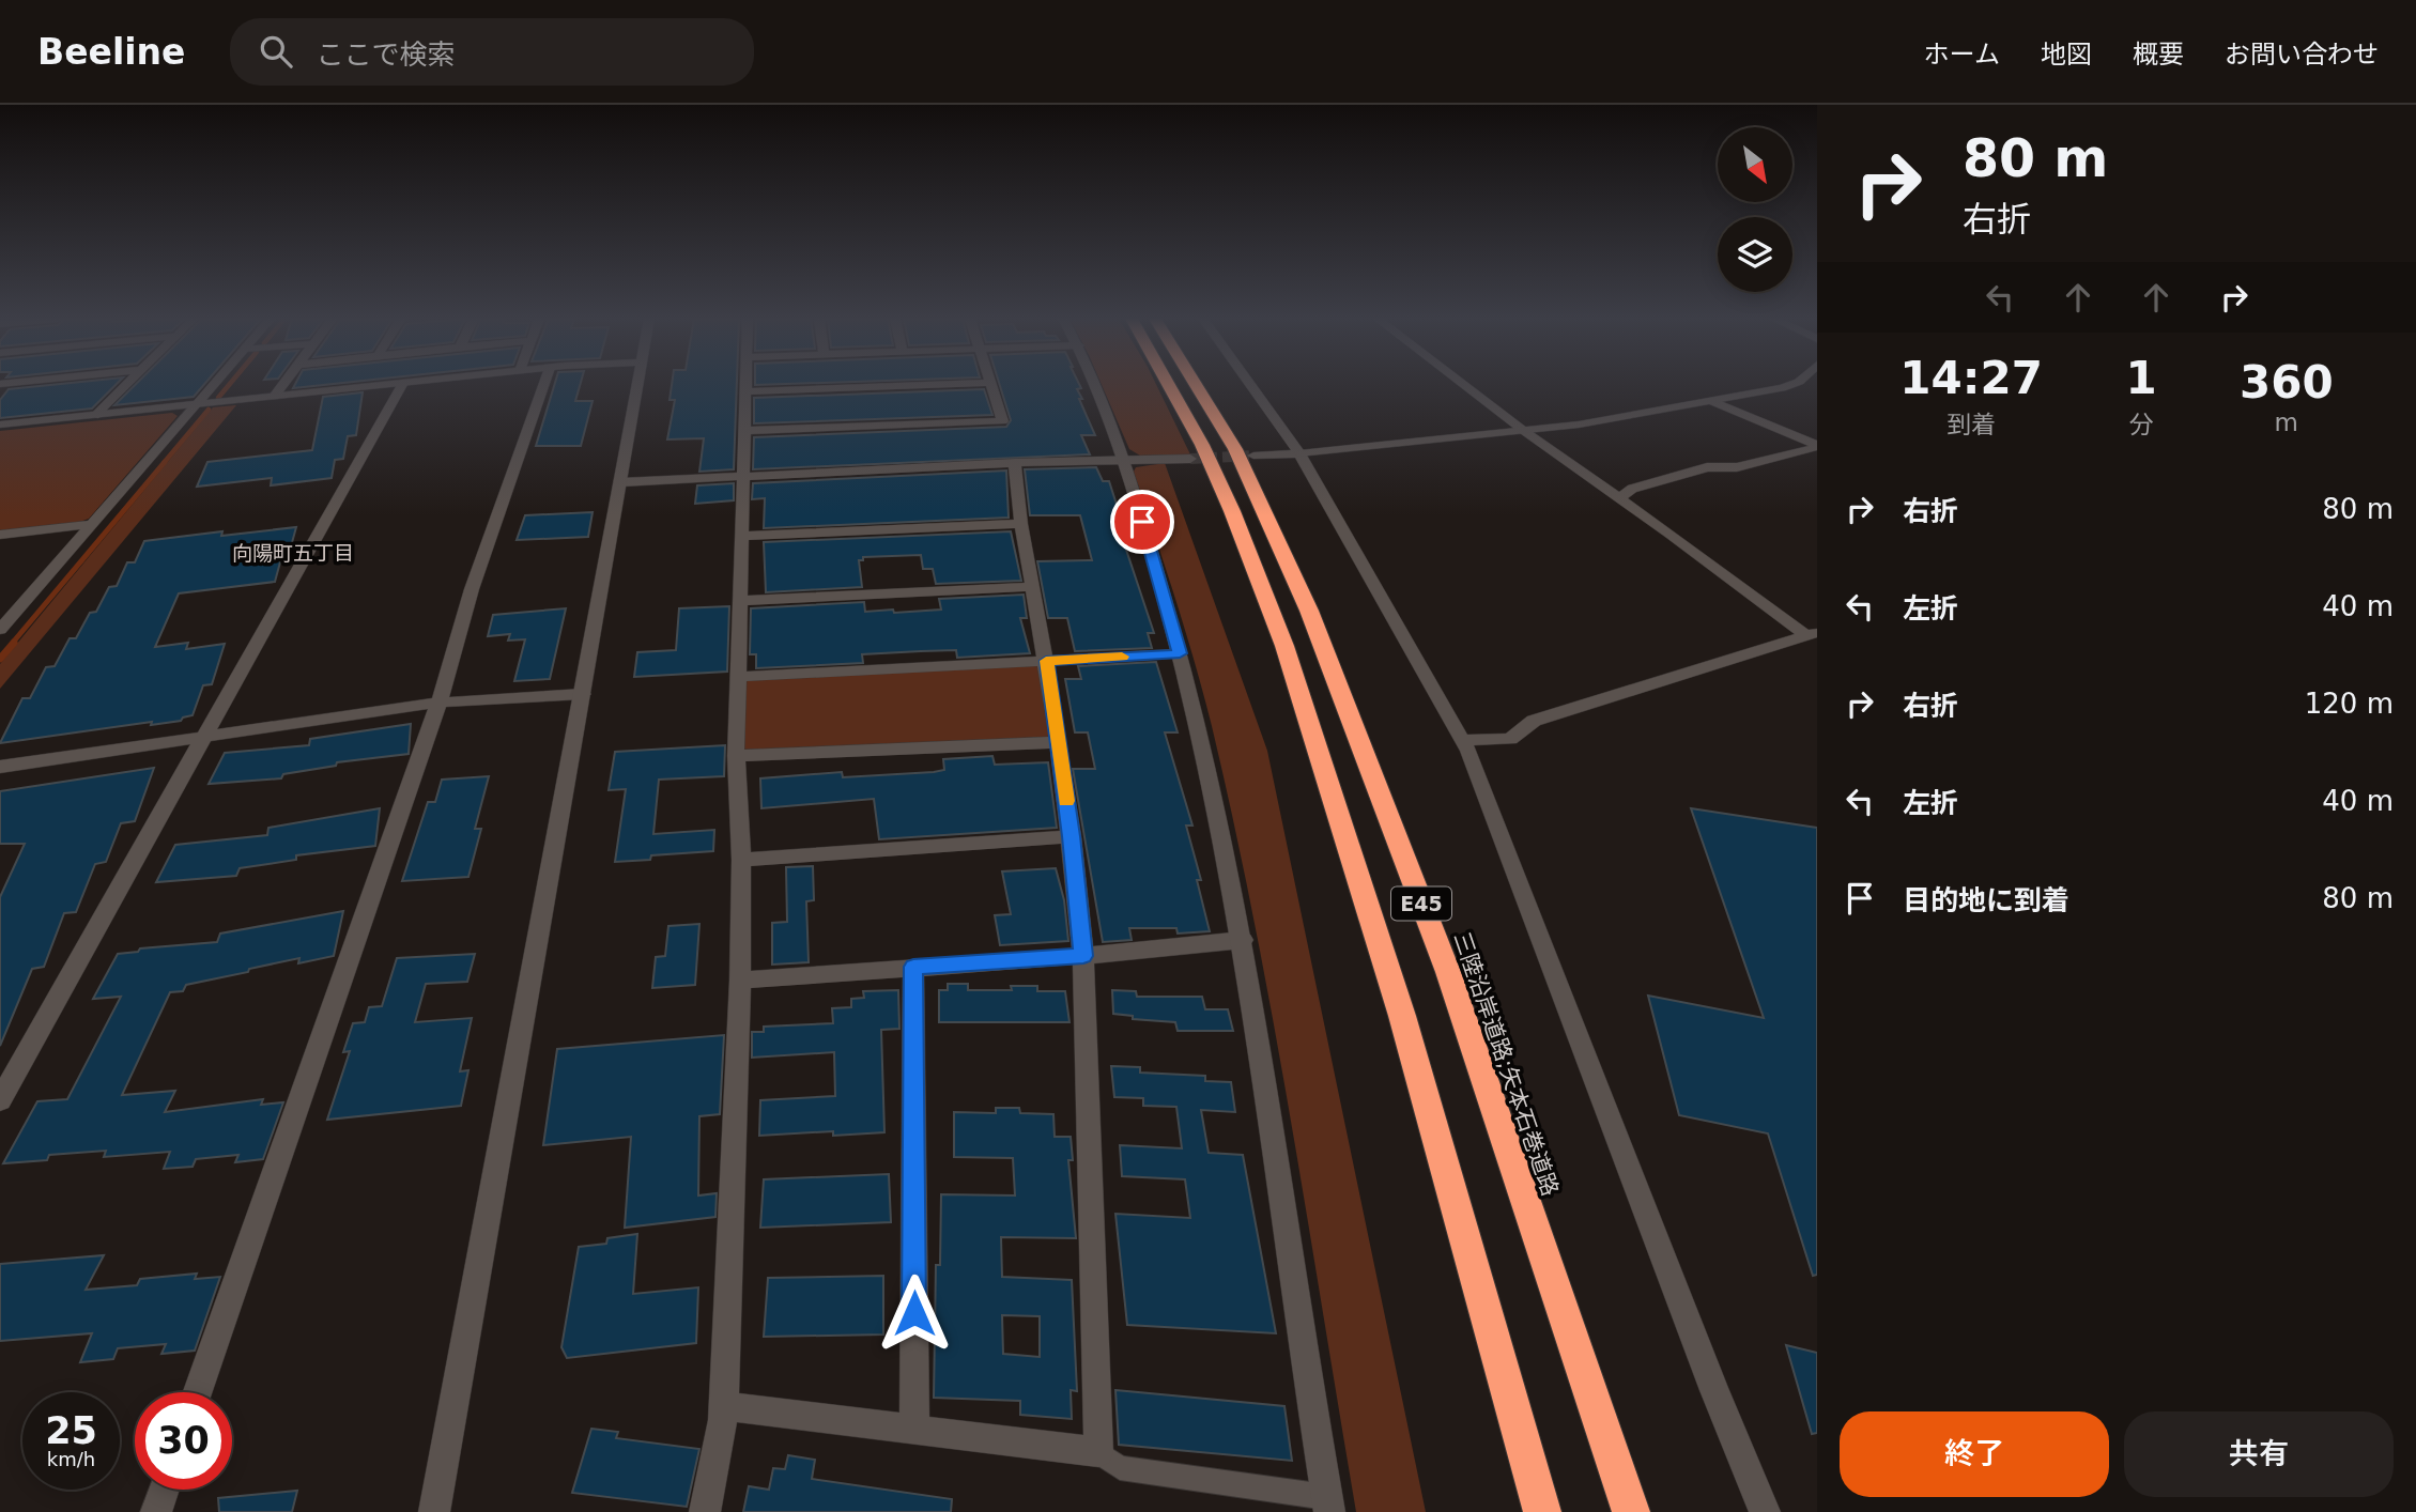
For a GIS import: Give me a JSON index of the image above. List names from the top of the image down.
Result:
{
  "streets": {
    "highway": ["E45", "三陸沿岸道路;矢本石巻道路"]
  },
  "districts": ["向陽町五丁目"],
  "north": "bottom right",
  "page": {
    "header": "Beeline",
    "search": "ここで検索",
    "nav": [
      "ホーム",
      "地図",
      "概要",
      "お問い合わせ"
    ],
    "turn": ["80 m", "右折"],
    "eta": [
      "14:27",
      "到着",
      "1",
      "分",
      "360",
      "m"
    ],
    "list": [
      {
        "name": "右折",
        "value": "80 m"
      },
      {
        "name": "左折",
        "value": "40 m"
      },
      {
        "name": "右折",
        "value": "120 m"
      },
      {
        "name": "左折",
        "value": "40 m"
      },
      {
        "name": "目的地に到着",
        "value": "80 m"
      }
    ],
    "speed": "25 km/h",
    "limit": "30",
    "buttons": ["終了", "共有"]
  }
}
